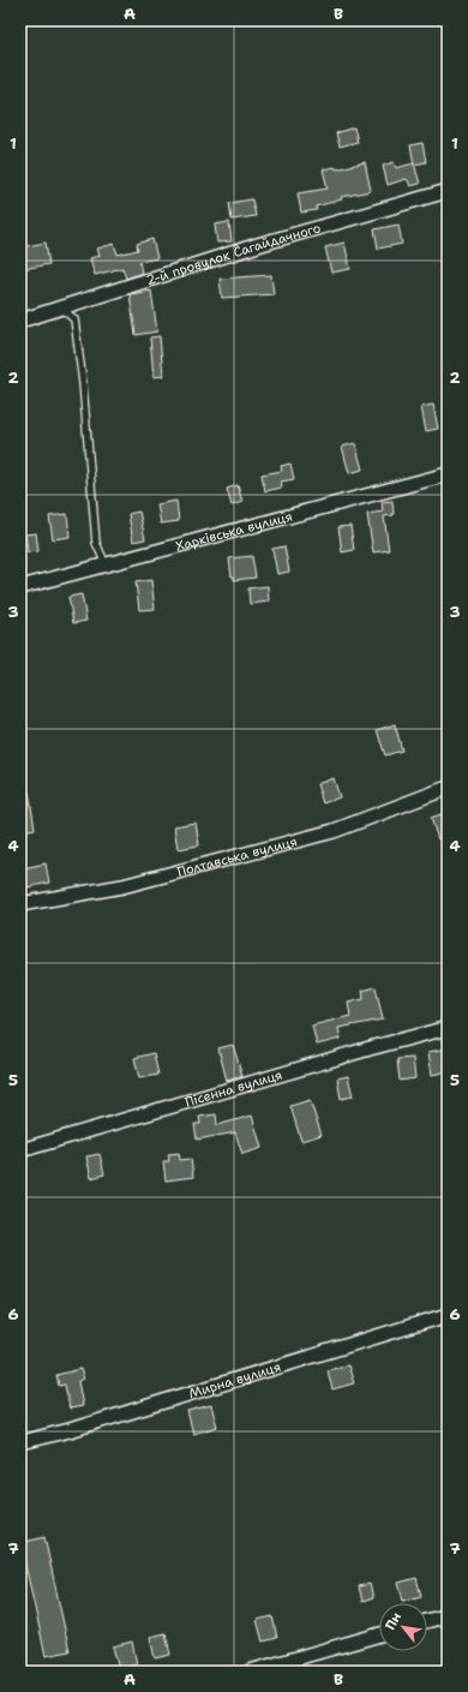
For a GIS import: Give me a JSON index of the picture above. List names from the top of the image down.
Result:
{
  "streets": {
    "street": [
      "2-й провулок Сагайдачного",
      "Харківська вулиця",
      "Полтавська вулиця",
      "Пісенна вулиця",
      "Мирна вулиця"
    ]
  },
  "north": "top left",
  "grid": {
    "columns": ["A", "B"],
    "rows": [
      "1",
      "2",
      "3",
      "4",
      "5",
      "6",
      "7"
    ]
  }
}
